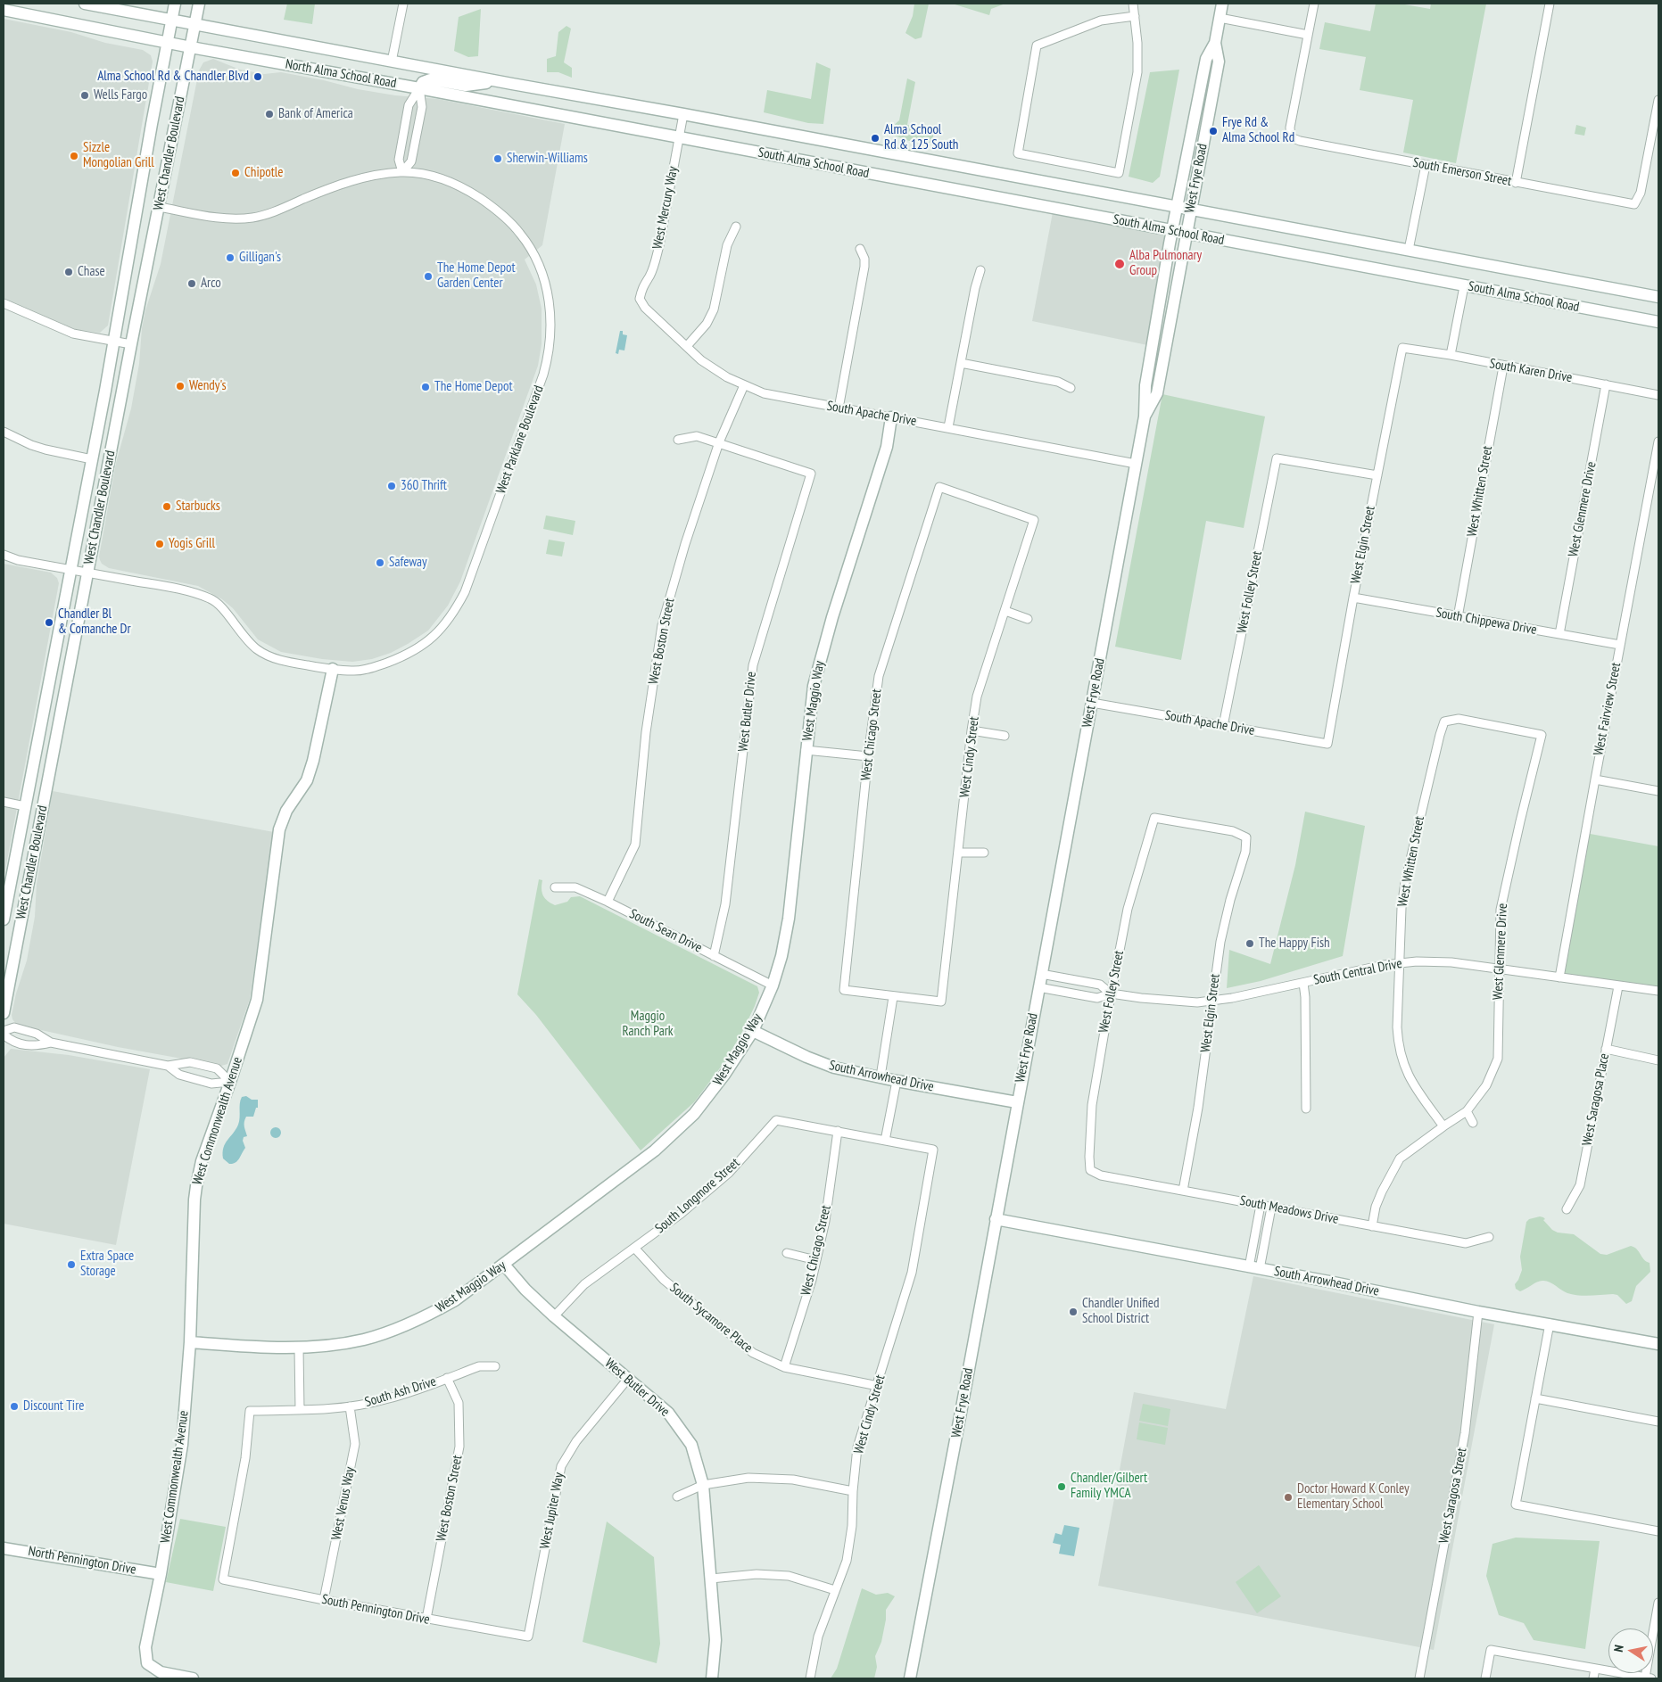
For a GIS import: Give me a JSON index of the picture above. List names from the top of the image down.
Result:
{
  "streets": {
    "street": [
      "North Alma School Road",
      "West Chandler Boulevard",
      "South Alma School Road",
      "South Emerson Street",
      "West Frye Road",
      "West Mercury Way",
      "South Karen Drive",
      "South Apache Drive",
      "West Parklane Boulevard",
      "West Whitten Street",
      "West Glenmere Drive",
      "West Elgin Street",
      "West Folley Street",
      "South Chippewa Drive",
      "West Boston Street",
      "West Maggio Way",
      "West Fairview Street",
      "West Butler Drive",
      "West Chicago Street",
      "West Cindy Street",
      "South Sean Drive",
      "South Central Drive",
      "South Arrowhead Drive",
      "West Saragosa Place",
      "West Commonwealth Avenue",
      "South Longmore Street",
      "South Meadows Drive",
      "South Sycamore Place",
      "South Ash Drive",
      "West Saragosa Street",
      "West Venus Way",
      "West Jupiter Way",
      "North Pennington Drive",
      "South Pennington Drive"
    ]
  },
  "crossings": [
    ["North Alma School Road", "West Chandler Boulevard"],
    ["North Alma School Road", "South Alma School Road"],
    ["North Alma School Road", "West Mercury Way"],
    ["West Chandler Boulevard", "West Parklane Boulevard"],
    ["South Alma School Road", "West Frye Road"],
    ["South Alma School Road", "West Mercury Way"],
    ["West Frye Road", "South Apache Drive"],
    ["West Frye Road", "South Central Drive"],
    ["West Frye Road", "South Arrowhead Drive"],
    ["West Mercury Way", "South Apache Drive"],
    ["South Karen Drive", "West Whitten Street"],
    ["South Karen Drive", "West Glenmere Drive"],
    ["South Karen Drive", "West Elgin Street"],
    ["South Apache Drive", "West Elgin Street"],
    ["South Apache Drive", "West Folley Street"],
    ["South Apache Drive", "West Boston Street"],
    ["South Apache Drive", "West Maggio Way"],
    ["West Parklane Boulevard", "West Commonwealth Avenue"],
    ["West Whitten Street", "West Glenmere Drive"],
    ["West Whitten Street", "South Chippewa Drive"],
    ["West Whitten Street", "South Central Drive"],
    ["West Glenmere Drive", "South Chippewa Drive"],
    ["West Glenmere Drive", "South Central Drive"],
    ["West Glenmere Drive", "South Meadows Drive"],
    ["West Elgin Street", "West Folley Street"],
    ["West Elgin Street", "South Chippewa Drive"],
    ["West Elgin Street", "South Central Drive"],
    ["West Elgin Street", "South Meadows Drive"],
    ["West Folley Street", "South Central Drive"],
    ["West Folley Street", "South Meadows Drive"],
    ["South Chippewa Drive", "West Fairview Street"],
    ["West Boston Street", "West Butler Drive"],
    ["West Boston Street", "South Sean Drive"],
    ["West Boston Street", "South Ash Drive"],
    ["West Boston Street", "South Pennington Drive"],
    ["West Maggio Way", "West Butler Drive"],
    ["West Maggio Way", "South Sean Drive"],
    ["West Maggio Way", "South Arrowhead Drive"],
    ["West Maggio Way", "West Commonwealth Avenue"],
    ["West Fairview Street", "South Central Drive"],
    ["West Butler Drive", "South Sean Drive"],
    ["West Butler Drive", "South Longmore Street"],
    ["West Butler Drive", "West Jupiter Way"],
    ["West Chicago Street", "West Cindy Street"],
    ["West Chicago Street", "South Longmore Street"],
    ["West Chicago Street", "South Sycamore Place"],
    ["West Cindy Street", "South Longmore Street"],
    ["West Cindy Street", "South Sycamore Place"],
    ["South Central Drive", "West Saragosa Place"],
    ["South Arrowhead Drive", "West Saragosa Street"],
    ["West Commonwealth Avenue", "North Pennington Drive"],
    ["South Longmore Street", "South Sycamore Place"],
    ["South Ash Drive", "West Venus Way"],
    ["South Ash Drive", "South Pennington Drive"],
    ["West Venus Way", "South Pennington Drive"],
    ["West Jupiter Way", "South Pennington Drive"]
  ],
  "parks": ["Maggio Ranch Park"],
  "places": [
    "Alma School Rd & Chandler Blvd",
    "Wells Fargo",
    "Bank of America",
    "Frye Rd & Alma School Rd",
    "Alma School Rd & 125 South",
    "Sizzle Mongolian Grill",
    "Sherwin-Williams",
    "Chipotle",
    "Gilligan's",
    "Alba Pulmonary Group",
    "Chase",
    "The Home Depot Garden Center",
    "Arco",
    "Wendy's",
    "The Home Depot",
    "360 Thrift",
    "Starbucks",
    "Yogis Grill",
    "Safeway",
    "Chandler Bl & Comanche Dr",
    "The Happy Fish",
    "Extra Space Storage",
    "Chandler Unified School District",
    "Discount Tire",
    "Chandler/Gilbert Family YMCA",
    "Doctor Howard K Conley Elementary School"
  ],
  "north": "left"
}
